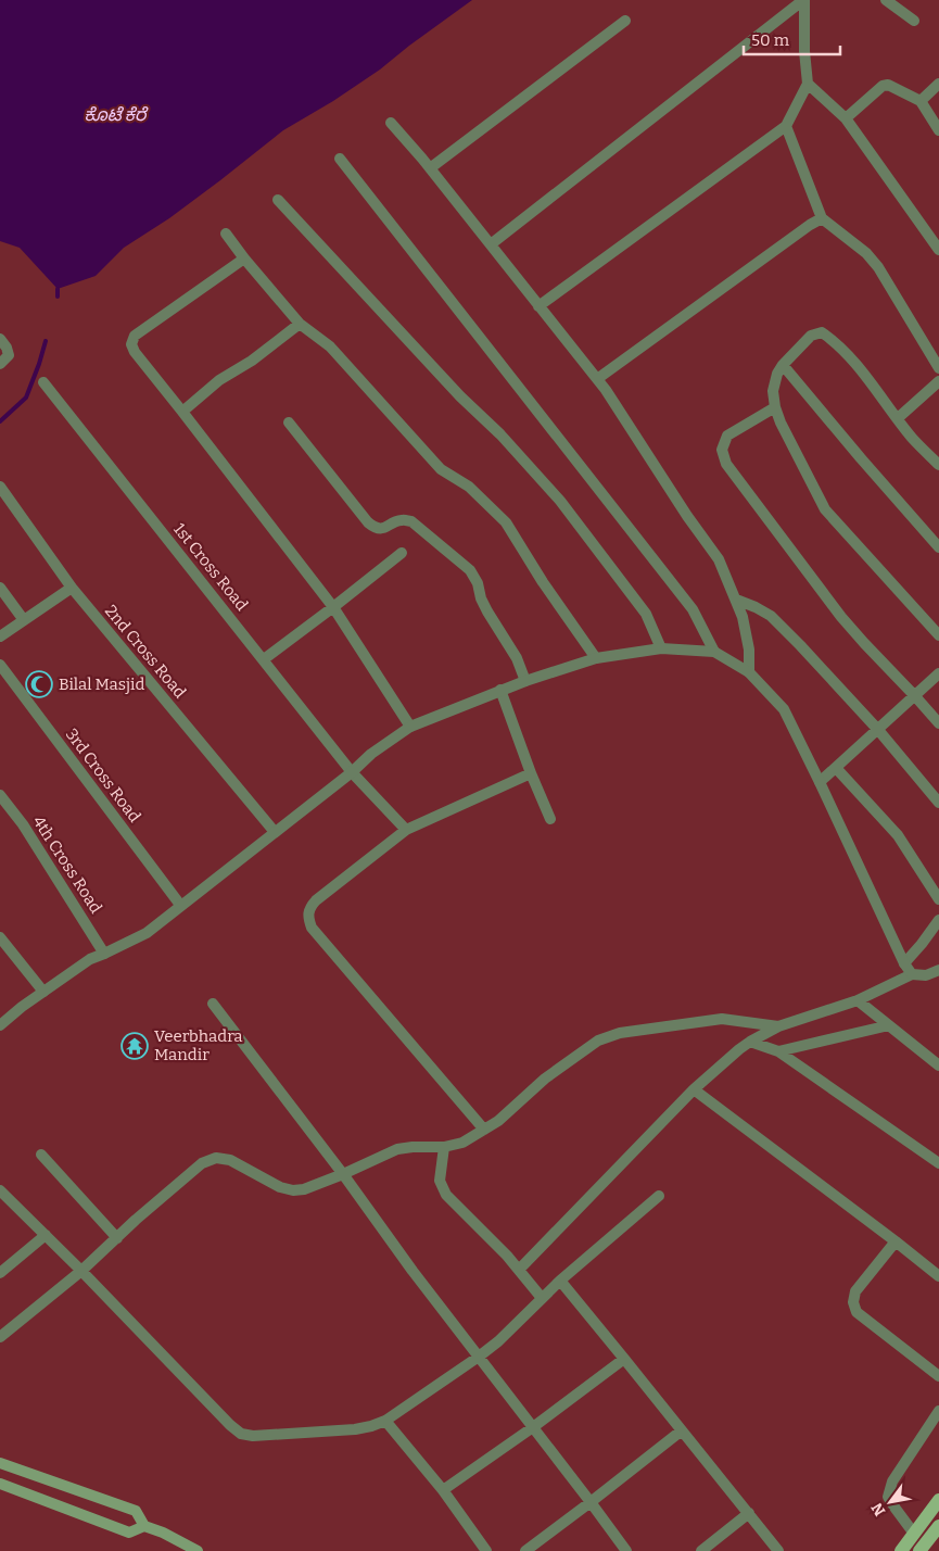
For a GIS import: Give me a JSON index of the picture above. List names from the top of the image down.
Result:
{
  "streets": {
    "street": [
      "1st Cross Road",
      "2nd Cross Road",
      "3rd Cross Road",
      "4th Cross Road"
    ]
  },
  "water": ["ಕೊಟೆ ಕೆರೆ"],
  "places": {
    "mosque": ["Bilal Masjid"],
    "temple": ["Veerbhadra Mandir"]
  },
  "scale_bar": "50 m",
  "north": "bottom left"
}
